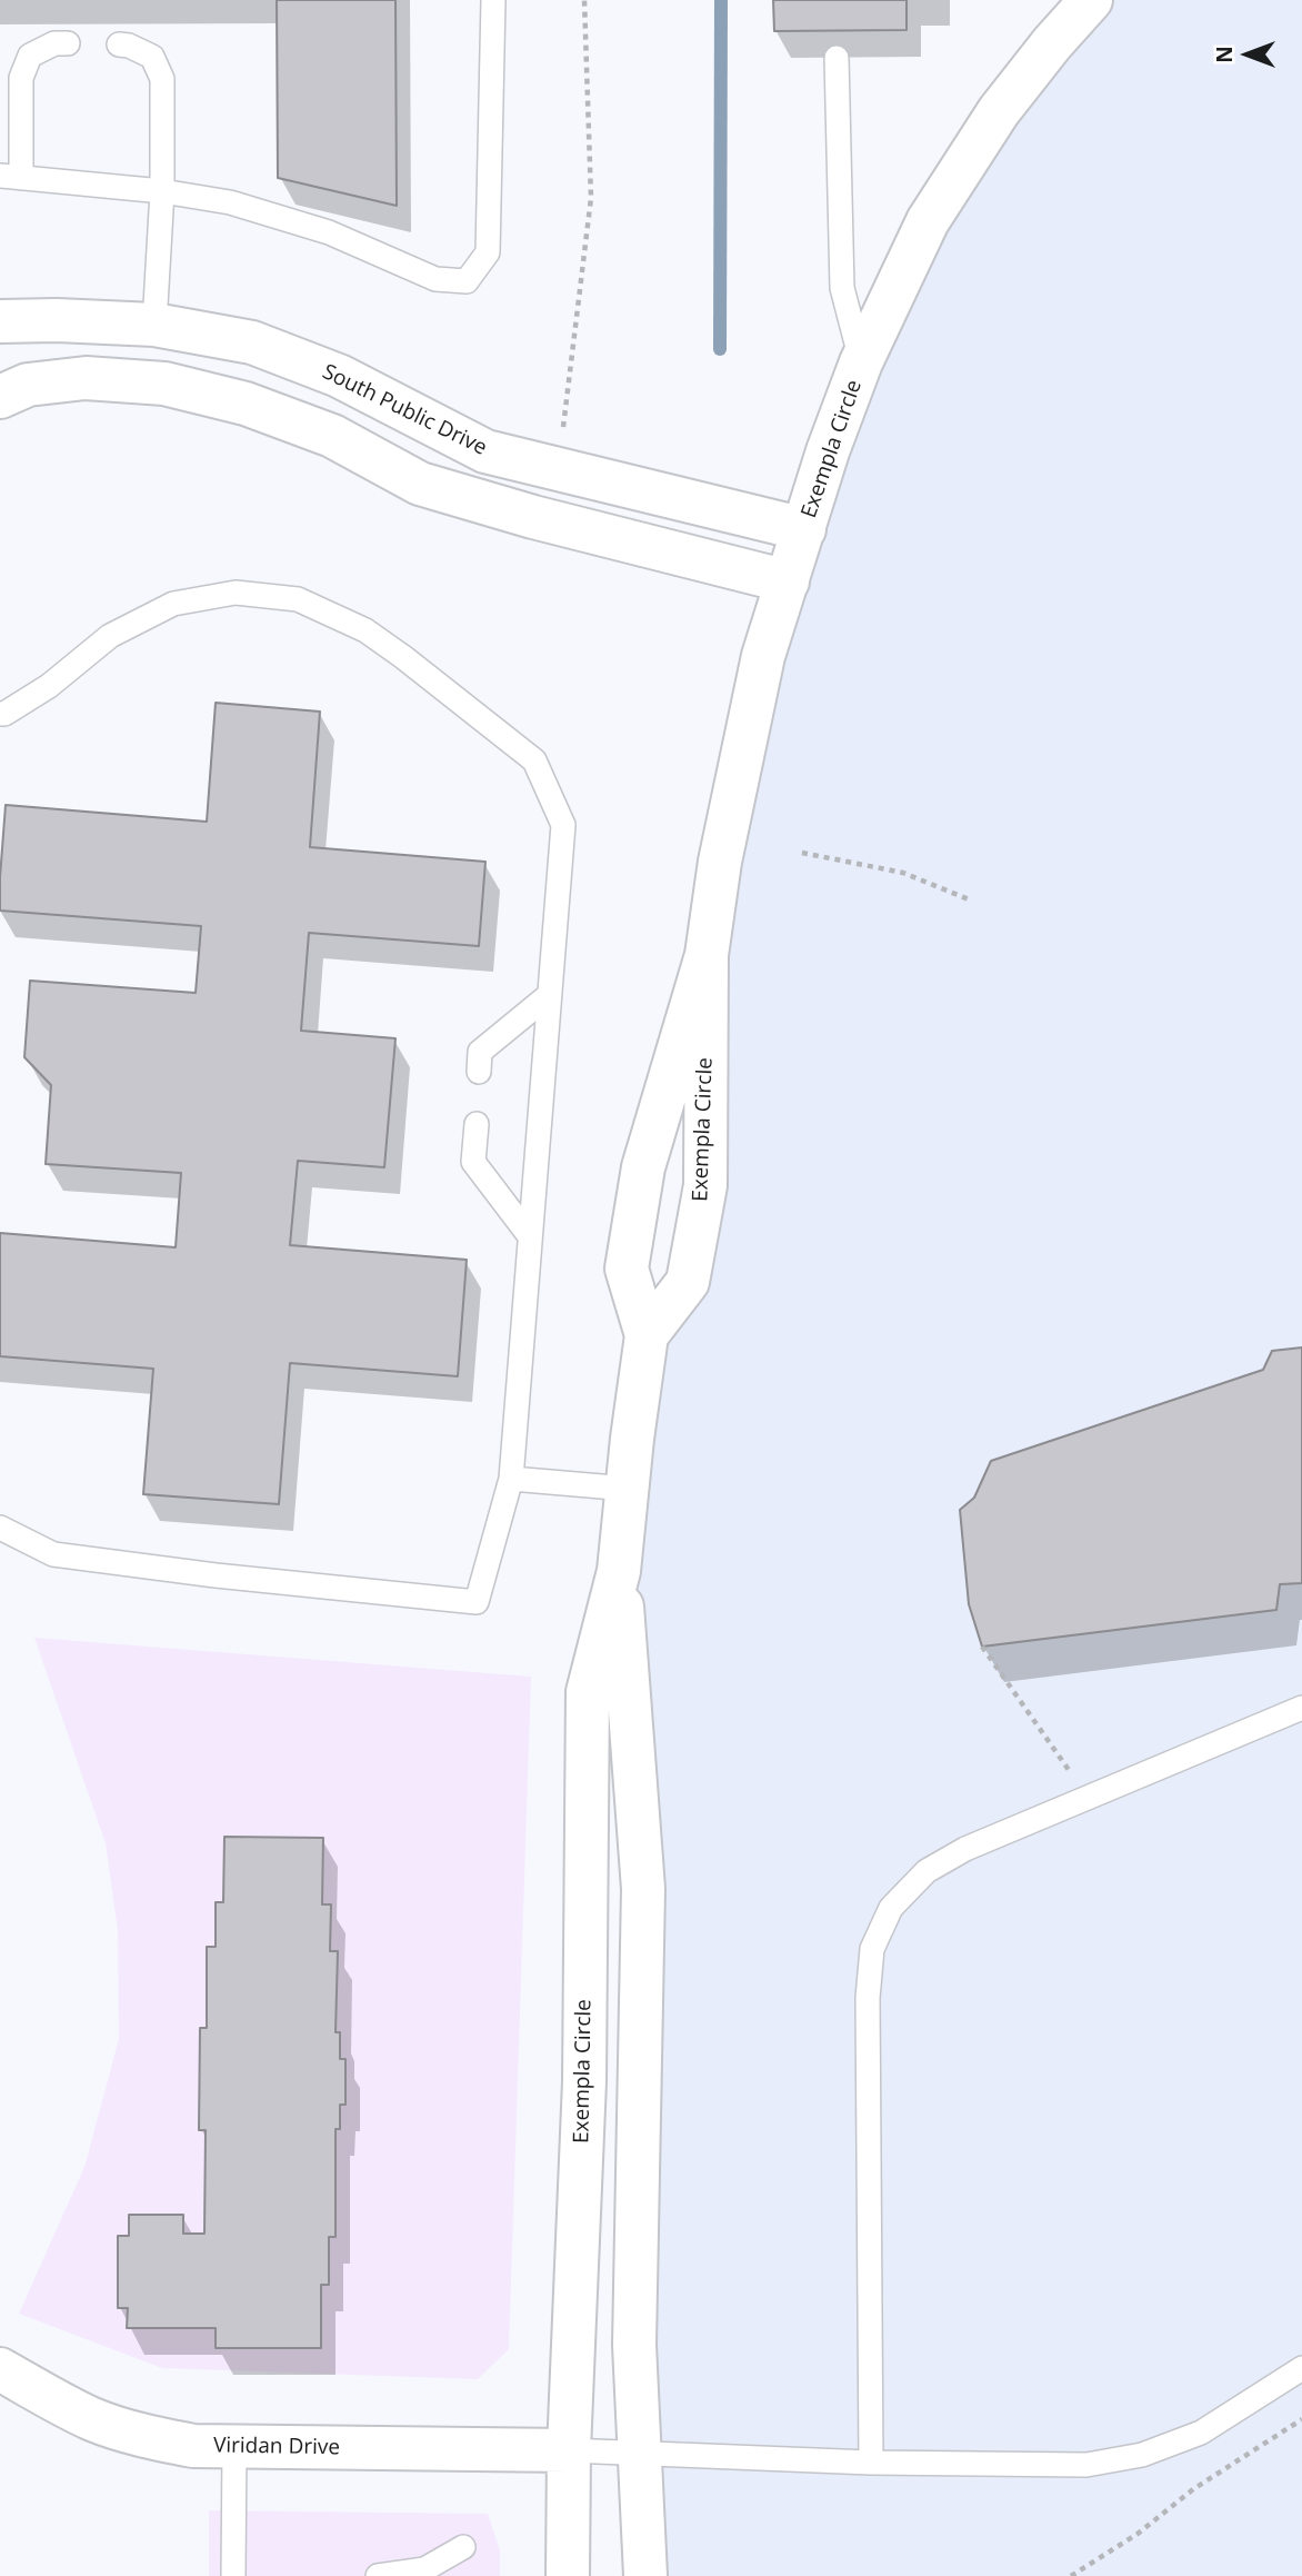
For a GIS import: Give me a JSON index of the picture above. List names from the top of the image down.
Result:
{
  "streets": {
    "street": ["South Public Drive", "Exempla Circle", "Viridan Drive"]
  },
  "crossings": [
    ["South Public Drive", "Exempla Circle"],
    ["Exempla Circle", "Viridan Drive"]
  ],
  "north": "left"
}
